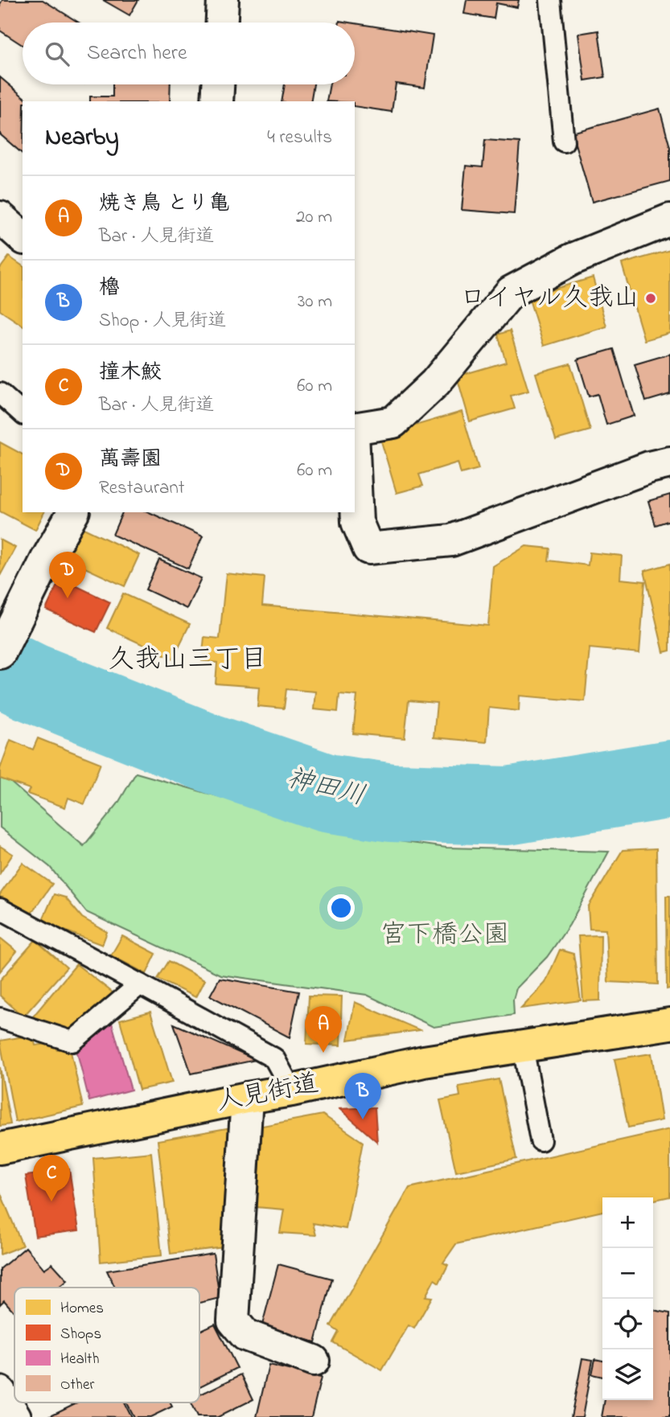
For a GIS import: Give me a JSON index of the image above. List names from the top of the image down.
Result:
{
  "streets": {
    "main road": ["人見街道"]
  },
  "districts": ["久我山三丁目"],
  "water": ["神田川"],
  "parks": ["宮下橋公園"],
  "places": ["ロイヤル久我山"],
  "legend": [
    "Homes",
    "Shops",
    "Health",
    "Other"
  ],
  "page": {
    "search": "Search here",
    "heading": ["Nearby", "4 results"],
    "list": [
      {
        "mark": "A",
        "name": "焼き鳥 とり亀",
        "note": "Bar · 人見街道",
        "value": "20 m"
      },
      {
        "mark": "B",
        "name": "櫓",
        "note": "Shop · 人見街道",
        "value": "30 m"
      },
      {
        "mark": "C",
        "name": "撞木鮫",
        "note": "Bar · 人見街道",
        "value": "60 m"
      },
      {
        "mark": "D",
        "name": "萬壽園",
        "note": "Restaurant",
        "value": "60 m"
      }
    ],
    "pins": [
      "D",
      "A",
      "B",
      "C"
    ],
    "map_buttons": ["+", "−"]
  }
}
